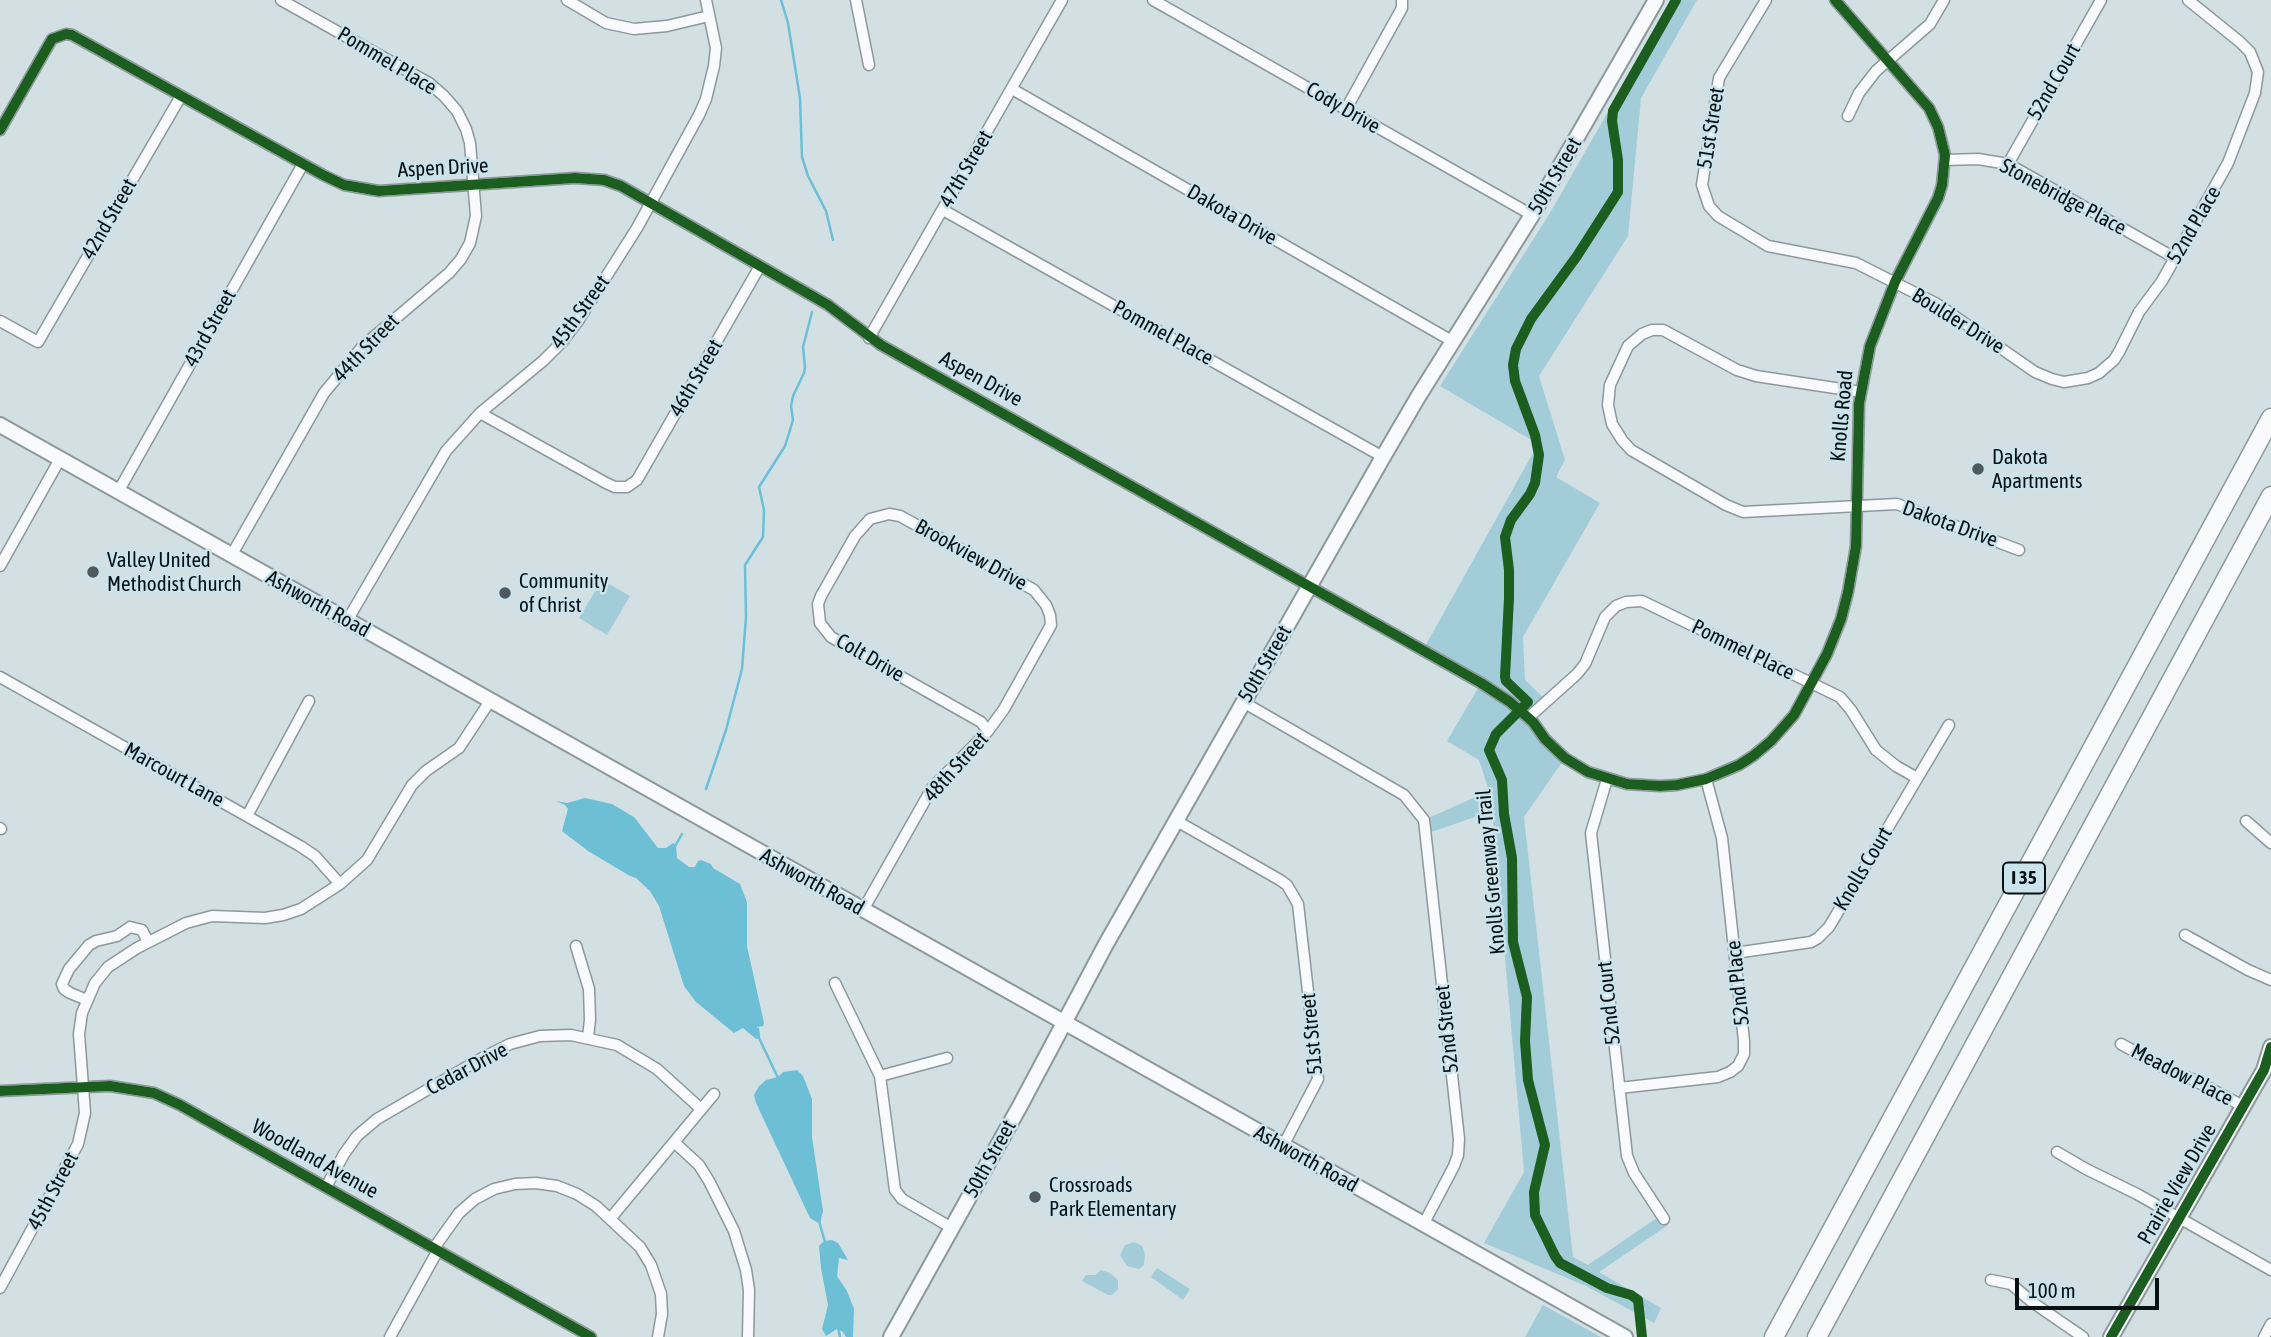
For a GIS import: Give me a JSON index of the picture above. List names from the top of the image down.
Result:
{
  "streets": {
    "highway": ["I 35"],
    "main road": ["50th Street", "Ashworth Road", "Prairie View Drive"],
    "street": [
      "Pommel Place",
      "52nd Court",
      "Cody Drive",
      "51st Street",
      "Aspen Drive",
      "47th Street",
      "Stonebridge Place",
      "Dakota Drive",
      "42nd Street",
      "52nd Place",
      "45th Street",
      "Boulder Drive",
      "43rd Street",
      "44th Street",
      "46th Street",
      "Knolls Road",
      "Brookview Drive",
      "Colt Drive",
      "48th Street",
      "Marcourt Lane",
      "Knolls Court",
      "52nd Street",
      "Cedar Drive",
      "Meadow Place",
      "Woodland Avenue"
    ],
    "cycle path": ["Knolls Greenway Trail"]
  },
  "crossings": [
    ["Pommel Place", "Aspen Drive"],
    ["Pommel Place", "47th Street"],
    ["Pommel Place", "50th Street"],
    ["Pommel Place", "44th Street"],
    ["Pommel Place", "Knolls Road"],
    ["Pommel Place", "Knolls Court"],
    ["52nd Court", "Aspen Drive"],
    ["52nd Court", "Stonebridge Place"],
    ["52nd Court", "52nd Place"],
    ["Cody Drive", "50th Street"],
    ["51st Street", "50th Street"],
    ["51st Street", "Boulder Drive"],
    ["51st Street", "Ashworth Road"],
    ["Aspen Drive", "47th Street"],
    ["Aspen Drive", "50th Street"],
    ["Aspen Drive", "42nd Street"],
    ["Aspen Drive", "52nd Place"],
    ["Aspen Drive", "45th Street"],
    ["Aspen Drive", "43rd Street"],
    ["Aspen Drive", "44th Street"],
    ["Aspen Drive", "46th Street"],
    ["Aspen Drive", "Knolls Road"],
    ["47th Street", "Dakota Drive"],
    ["50th Street", "Dakota Drive"],
    ["50th Street", "Ashworth Road"],
    ["50th Street", "52nd Street"],
    ["Stonebridge Place", "52nd Place"],
    ["Stonebridge Place", "Knolls Road"],
    ["Dakota Drive", "Knolls Road"],
    ["52nd Place", "Boulder Drive"],
    ["52nd Place", "Knolls Court"],
    ["45th Street", "46th Street"],
    ["45th Street", "Ashworth Road"],
    ["45th Street", "Marcourt Lane"],
    ["45th Street", "Woodland Avenue"],
    ["Boulder Drive", "Knolls Road"],
    ["43rd Street", "Ashworth Road"],
    ["44th Street", "Ashworth Road"],
    ["Brookview Drive", "Colt Drive"],
    ["Brookview Drive", "48th Street"],
    ["Ashworth Road", "48th Street"],
    ["Ashworth Road", "52nd Street"],
    ["Colt Drive", "48th Street"],
    ["Cedar Drive", "Woodland Avenue"],
    ["Meadow Place", "Prairie View Drive"]
  ],
  "places": [
    "Dakota Apartments",
    "Valley United Methodist Church",
    "Community of Christ",
    "Crossroads Park Elementary"
  ],
  "scale_bar": "100 m"
}
